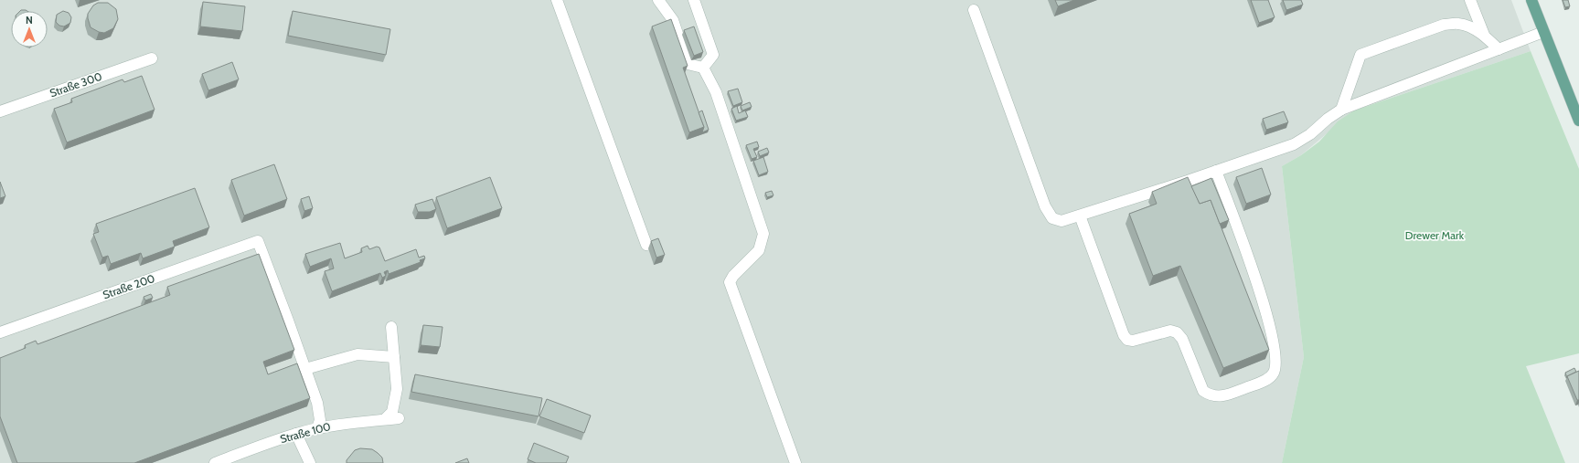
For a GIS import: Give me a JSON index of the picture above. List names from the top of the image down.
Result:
{
  "streets": {
    "street": ["Straße 300", "Straße 200", "Straße 100"]
  },
  "parks": ["Drewer Mark"],
  "north": "top"
}
